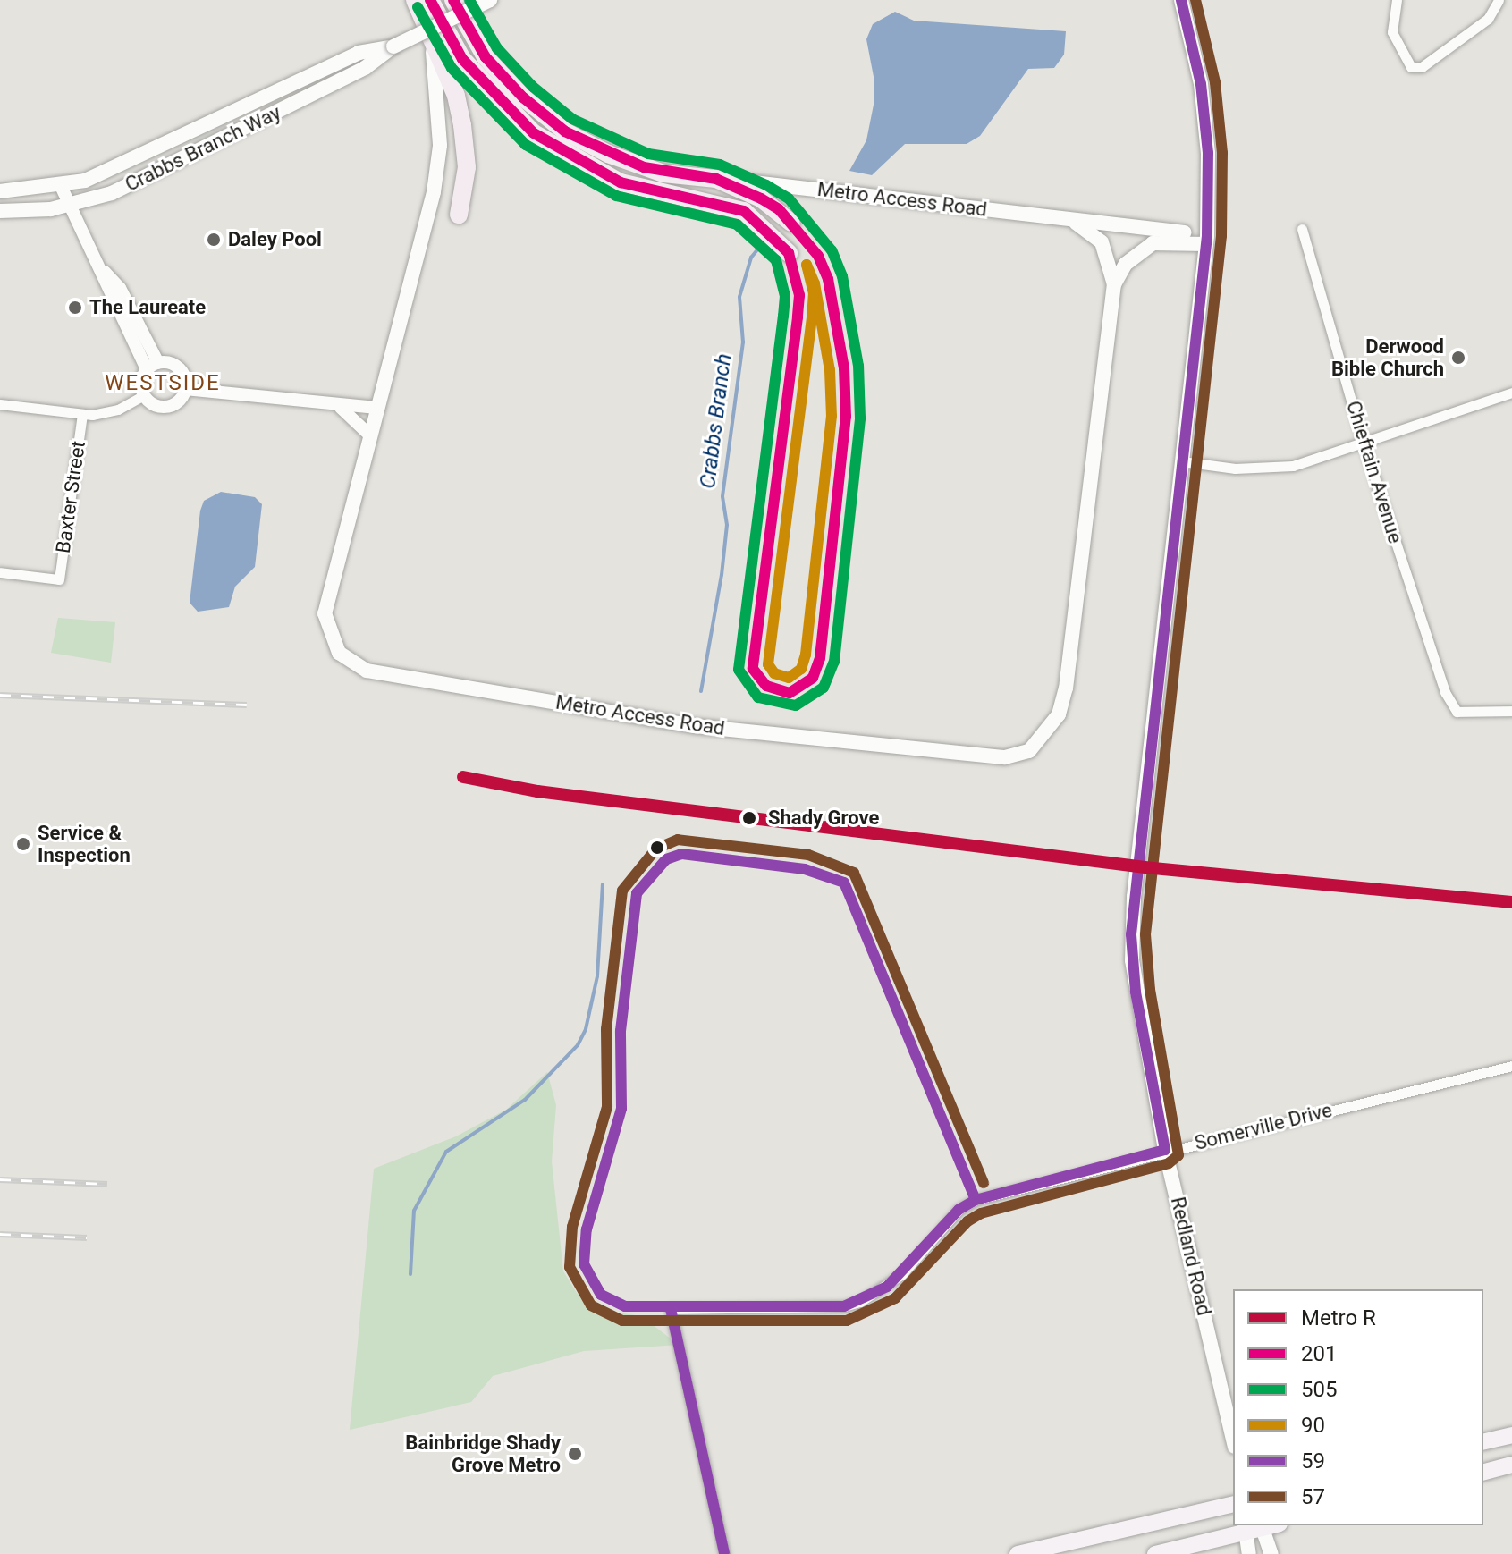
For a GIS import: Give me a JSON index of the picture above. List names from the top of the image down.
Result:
{
  "streets": {
    "highway": ["Metro Access Road"],
    "main road": ["Crabbs Branch Way", "Redland Road"],
    "street": ["Chieftain Avenue", "Baxter Street", "Somerville Drive"]
  },
  "crossings": [
    ["Metro Access Road", "Redland Road"],
    ["Somerville Drive", "Redland Road"]
  ],
  "districts": ["WESTSIDE"],
  "water": ["Crabbs Branch"],
  "places": [
    "Daley Pool",
    "The Laureate",
    "Derwood Bible Church",
    "Shady Grove",
    "Service & Inspection",
    "Bainbridge Shady Grove Metro"
  ],
  "lines": [
    "transit line 201",
    "transit line 505",
    "transit line 59",
    "transit line 57",
    "transit line 90",
    "metro line R"
  ],
  "legend": [
    "Metro R",
    "201",
    "505",
    "90",
    "59",
    "57"
  ]
}
